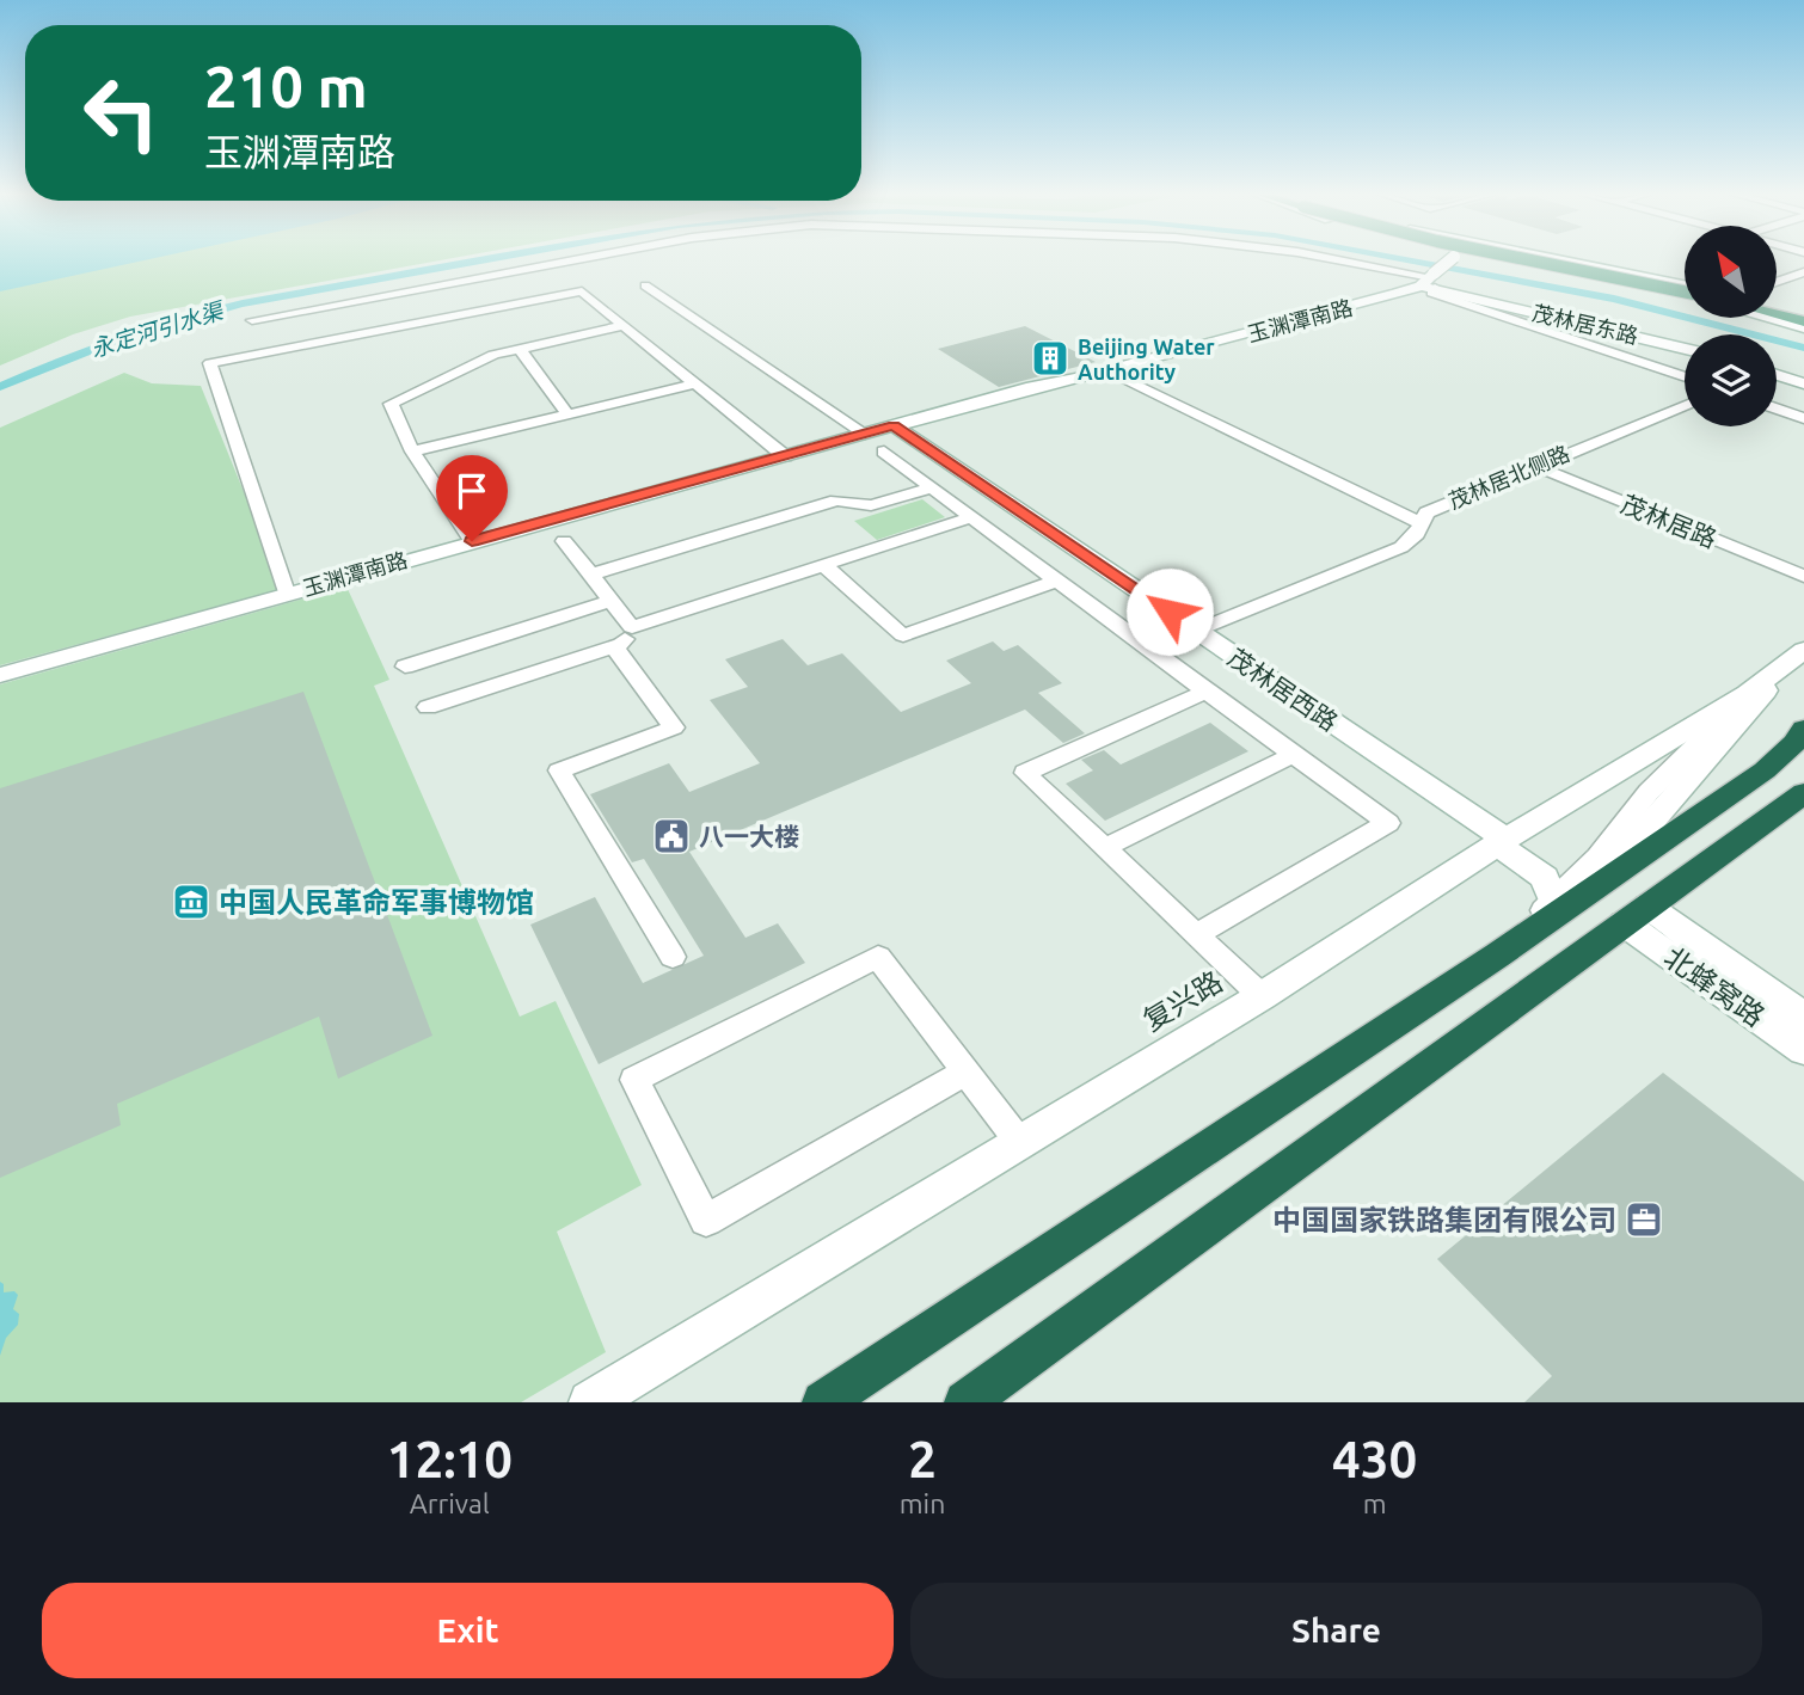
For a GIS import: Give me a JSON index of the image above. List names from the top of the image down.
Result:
{
  "streets": {
    "street": [
      "玉渊潭南路",
      "茂林居东路",
      "茂林居北侧路",
      "茂林居路",
      "茂林居西路",
      "北蜂窝路",
      "复兴路"
    ]
  },
  "crossings": [
    ["玉渊潭南路", "茂林居东路"],
    ["玉渊潭南路", "茂林居西路"],
    ["茂林居北侧路", "茂林居路"],
    ["茂林居北侧路", "茂林居西路"],
    ["茂林居西路", "复兴路"]
  ],
  "water": ["永定河引水渠"],
  "places": {
    "building": ["Beijing Water Authority"],
    "public building": ["八一大楼"],
    "museum": ["中国人民革命军事博物馆"],
    "office": ["中国国家铁路集团有限公司"]
  },
  "north": "top left",
  "page": {
    "turn": ["210 m", "玉渊潭南路"],
    "eta": [
      "12:10",
      "Arrival",
      "2",
      "min",
      "430",
      "m"
    ],
    "buttons": ["Exit", "Share"]
  }
}
